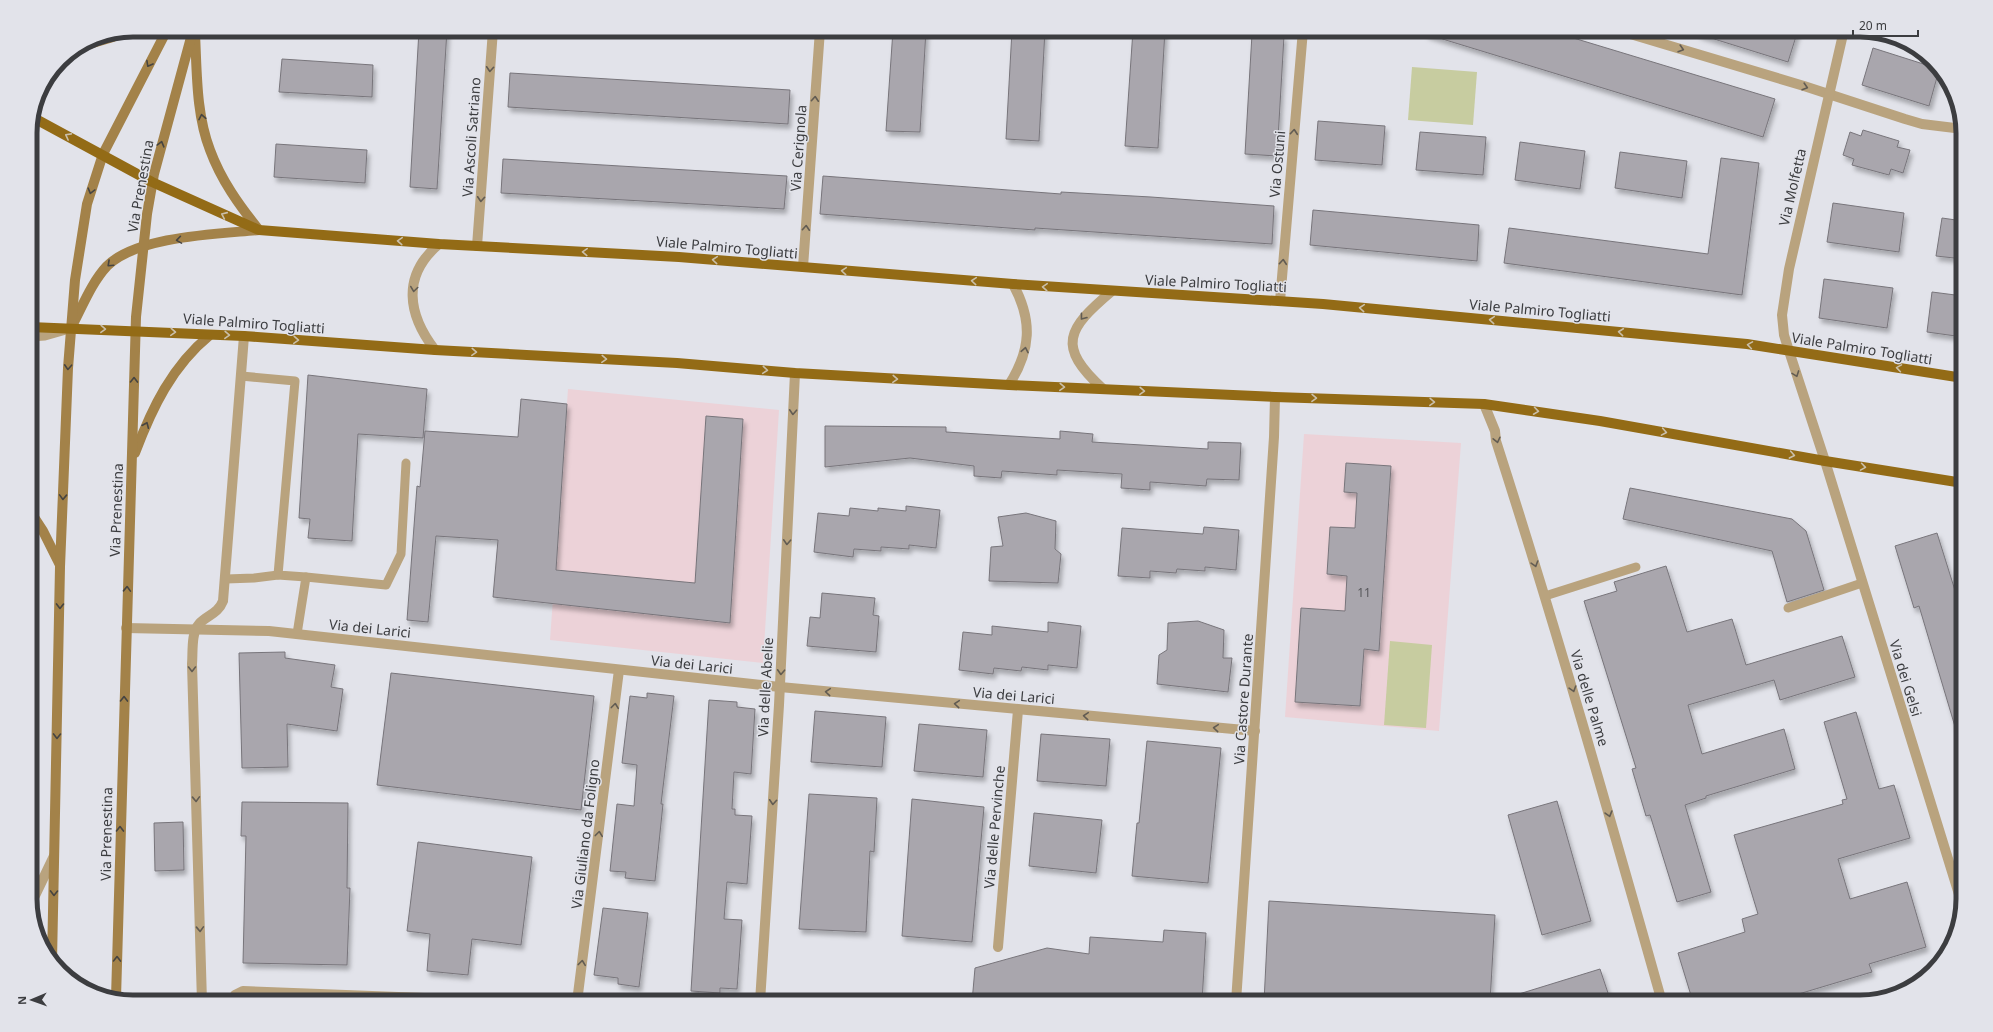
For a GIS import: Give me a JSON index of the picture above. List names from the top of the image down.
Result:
{
  "streets": {
    "main road": ["Via Prenestina", "Viale Palmiro Togliatti"],
    "street": [
      "Via Ascoli Satriano",
      "Via Cerignola",
      "Via Ostuni",
      "Via Molfetta",
      "Via dei Larici",
      "Via dei Gelsi",
      "Via delle Abelie",
      "Via delle Palme",
      "Via Castore Durante",
      "Via delle Pervinche",
      "Via Giuliano da Foligno"
    ]
  },
  "crossings": [
    ["Via Ascoli Satriano", "Viale Palmiro Togliatti"],
    ["Via Cerignola", "Viale Palmiro Togliatti"],
    ["Via Ostuni", "Viale Palmiro Togliatti"],
    ["Via Prenestina", "Viale Palmiro Togliatti"],
    ["Via Prenestina", "Via dei Larici"],
    ["Via Molfetta", "Viale Palmiro Togliatti"],
    ["Via Molfetta", "Via dei Gelsi"],
    ["Viale Palmiro Togliatti", "Via dei Gelsi"],
    ["Viale Palmiro Togliatti", "Via delle Abelie"],
    ["Viale Palmiro Togliatti", "Via delle Palme"],
    ["Viale Palmiro Togliatti", "Via Castore Durante"],
    ["Via dei Larici", "Via delle Abelie"],
    ["Via dei Larici", "Via Castore Durante"],
    ["Via dei Larici", "Via delle Pervinche"],
    ["Via dei Larici", "Via Giuliano da Foligno"]
  ],
  "one_way": [
    "Via Ascoli Satriano",
    "Via Cerignola",
    "Via Ostuni",
    "Via dei Larici",
    "Via delle Abelie",
    "Via delle Palme",
    "Via Giuliano da Foligno"
  ],
  "house_numbers": ["11"],
  "scale_bar": "20 m",
  "north": "left"
}
